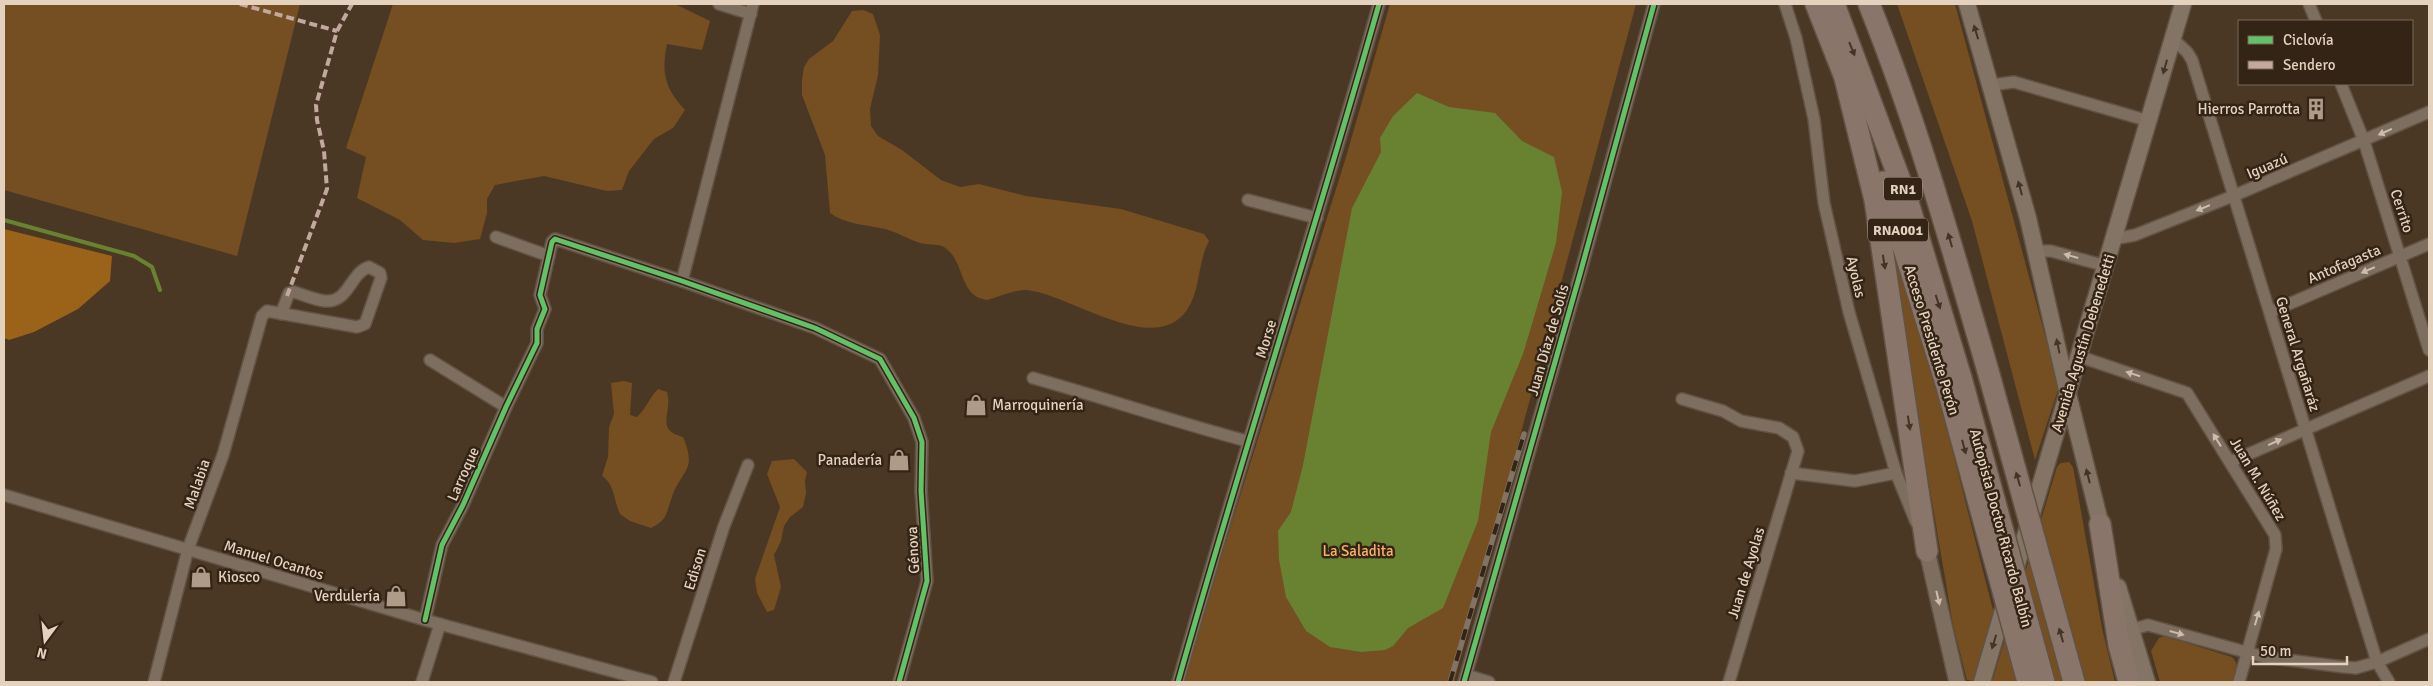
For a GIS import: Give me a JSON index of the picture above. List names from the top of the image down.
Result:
{
  "streets": {
    "highway": [
      "RN1",
      "RNA001",
      "Acceso Presidente Perón",
      "Autopista Doctor Ricardo Balbín"
    ],
    "main road": ["Avenida Agustín Debenedetti"],
    "street": [
      "Iguazú",
      "Cerrito",
      "Antofagasta",
      "Ayolas",
      "Morse",
      "Juan Díaz de Solís",
      "General Argañaráz",
      "Larroque",
      "Juan M. Núñez",
      "Malabia",
      "Génova",
      "Manuel Ocantos",
      "Edison",
      "Juan de Ayolas"
    ]
  },
  "crossings": [
    ["Iguazú", "Cerrito"],
    ["Iguazú", "Avenida Agustín Debenedetti"],
    ["Iguazú", "General Argañaráz"],
    ["Cerrito", "Antofagasta"],
    ["Antofagasta", "General Argañaráz"],
    ["Acceso Presidente Perón", "Autopista Doctor Ricardo Balbín"],
    ["Avenida Agustín Debenedetti", "General Argañaráz"],
    ["Avenida Agustín Debenedetti", "Juan M. Núñez"],
    ["Larroque", "Génova"],
    ["Larroque", "Manuel Ocantos"],
    ["Malabia", "Manuel Ocantos"]
  ],
  "one_way": [
    "Iguazú",
    "Antofagasta",
    "Avenida Agustín Debenedetti",
    "Juan M. Núñez"
  ],
  "parks": ["La Saladita"],
  "places": {
    "building": ["Hierros Parrotta"],
    "shop": [
      "Marroquinería",
      "Panadería",
      "Kiosco",
      "Verdulería"
    ]
  },
  "legend": ["Ciclovía", "Sendero"],
  "scale_bar": "50 m",
  "north": "bottom"
}
